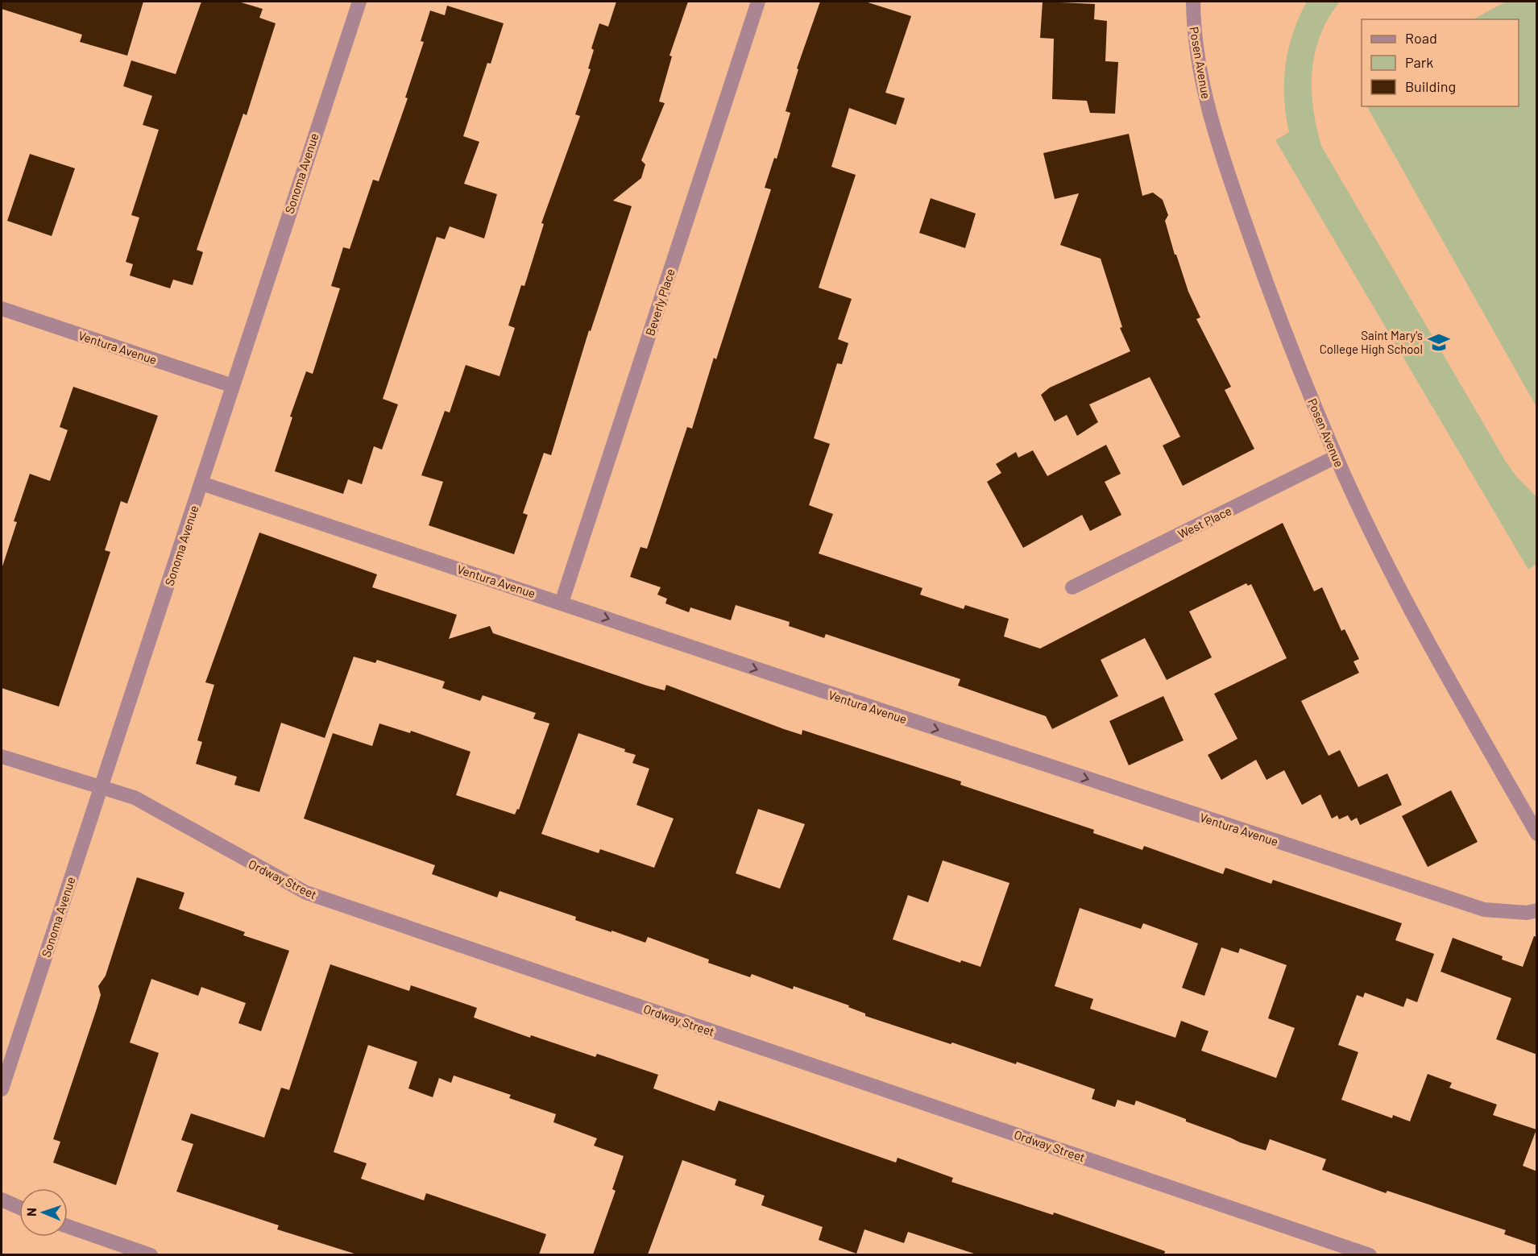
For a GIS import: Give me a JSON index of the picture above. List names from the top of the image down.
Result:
{
  "streets": {
    "street": [
      "Posen Avenue",
      "Sonoma Avenue",
      "Beverly Place",
      "Ventura Avenue",
      "West Place",
      "Ordway Street"
    ]
  },
  "crossings": [
    ["Posen Avenue", "West Place"],
    ["Sonoma Avenue", "Ventura Avenue"],
    ["Sonoma Avenue", "Ordway Street"],
    ["Beverly Place", "Ventura Avenue"]
  ],
  "one_way": ["Ventura Avenue"],
  "places": {
    "school or university": ["Saint Mary's College High School"]
  },
  "legend": ["Road", "Park", "Building"],
  "north": "left"
}
